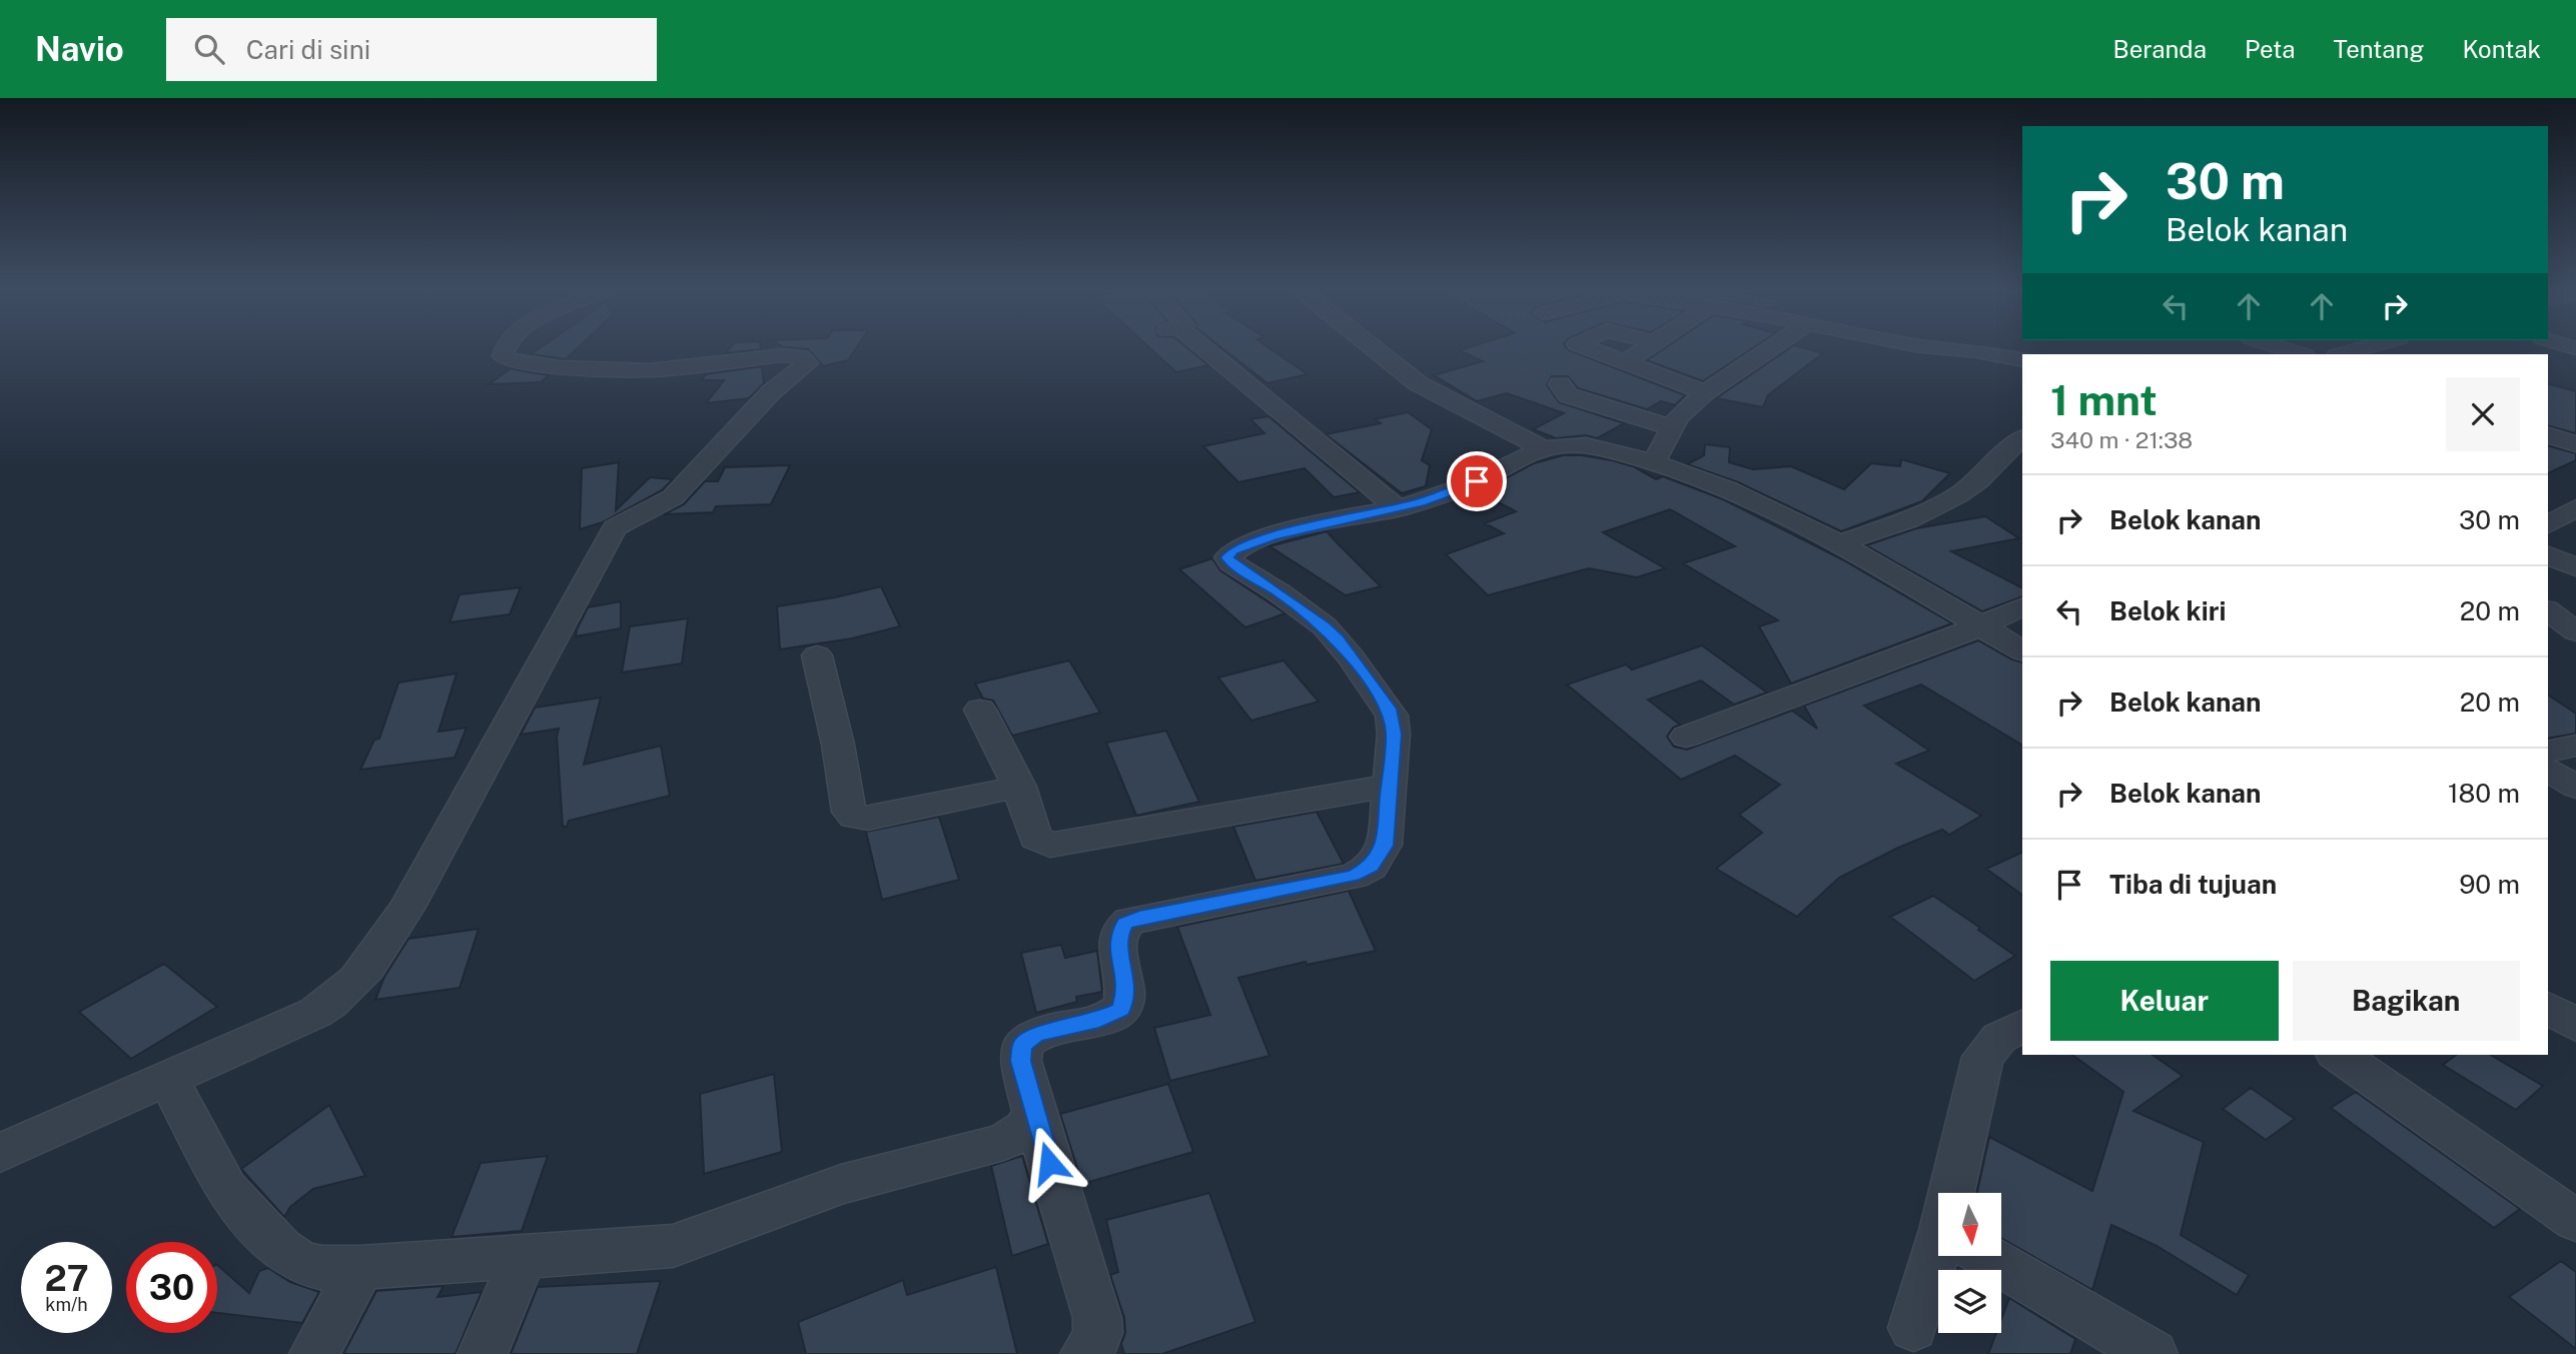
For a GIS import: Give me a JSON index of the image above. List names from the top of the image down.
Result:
{
  "north": "bottom",
  "page": {
    "header": "Navio",
    "search": "Cari di sini",
    "nav": [
      "Beranda",
      "Peta",
      "Tentang",
      "Kontak"
    ],
    "turn": ["30 m", "Belok kanan"],
    "heading": ["1 mnt", "340 m · 21:38"],
    "list": [
      {
        "name": "Belok kanan",
        "value": "30 m"
      },
      {
        "name": "Belok kiri",
        "value": "20 m"
      },
      {
        "name": "Belok kanan",
        "value": "20 m"
      },
      {
        "name": "Belok kanan",
        "value": "180 m"
      },
      {
        "name": "Tiba di tujuan",
        "value": "90 m"
      }
    ],
    "buttons": ["Keluar", "Bagikan"],
    "speed": "27 km/h",
    "limit": "30"
  }
}
